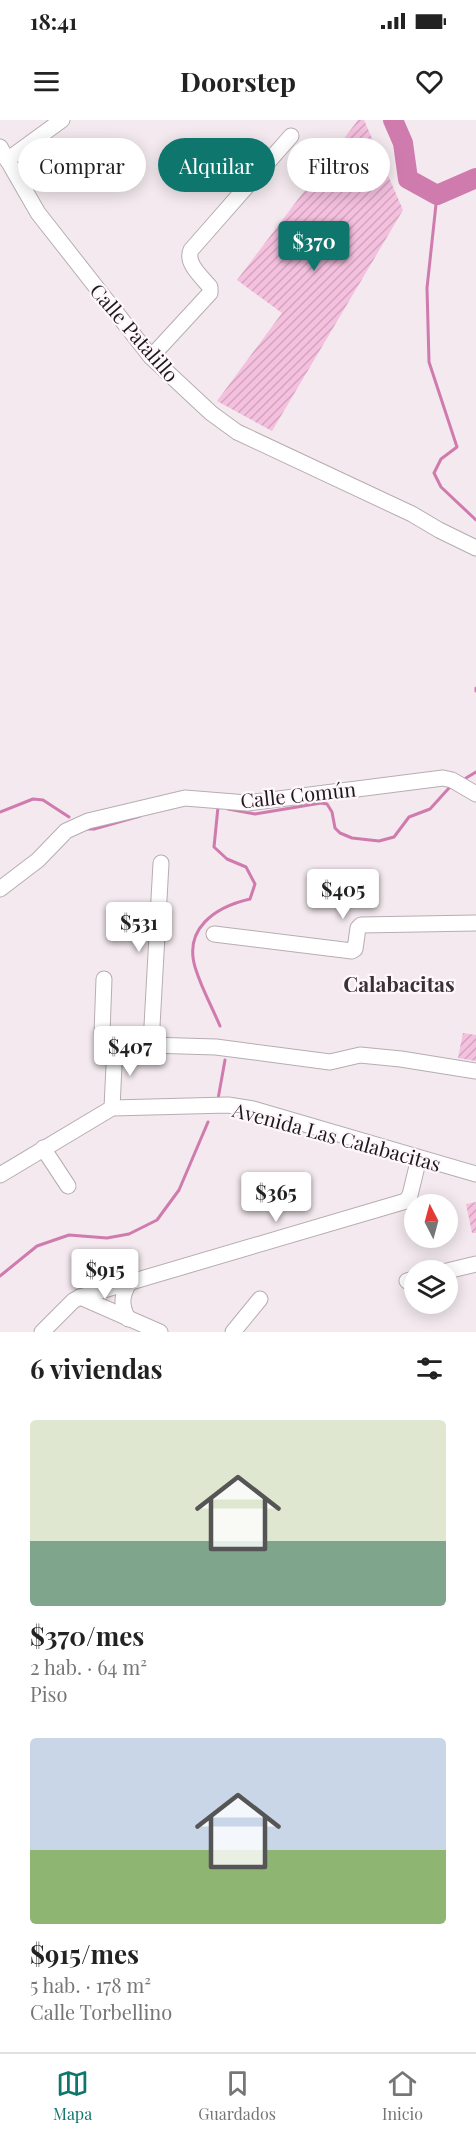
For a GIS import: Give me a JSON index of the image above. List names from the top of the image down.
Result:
{
  "streets": {
    "street": ["Calle Patalillo", "Calle Común", "Avenida Las Calabacitas"]
  },
  "districts": ["Calabacitas"],
  "north": "top",
  "page": {
    "status": "18:41",
    "header": "Doorstep",
    "chip": ["Comprar", "Alquilar", "Filtros"],
    "price": [
      "$370",
      "$405",
      "$531",
      "$407",
      "$365",
      "$915"
    ],
    "heading": "6 viviendas",
    "list": [
      {
        "name": "$370/mes",
        "note": "2 hab. · 64 m² · Piso"
      },
      {
        "name": "$915/mes",
        "note": "5 hab. · 178 m² · Calle Torbellino"
      }
    ],
    "tabs": ["Mapa", "Guardados", "Inicio"]
  }
}
